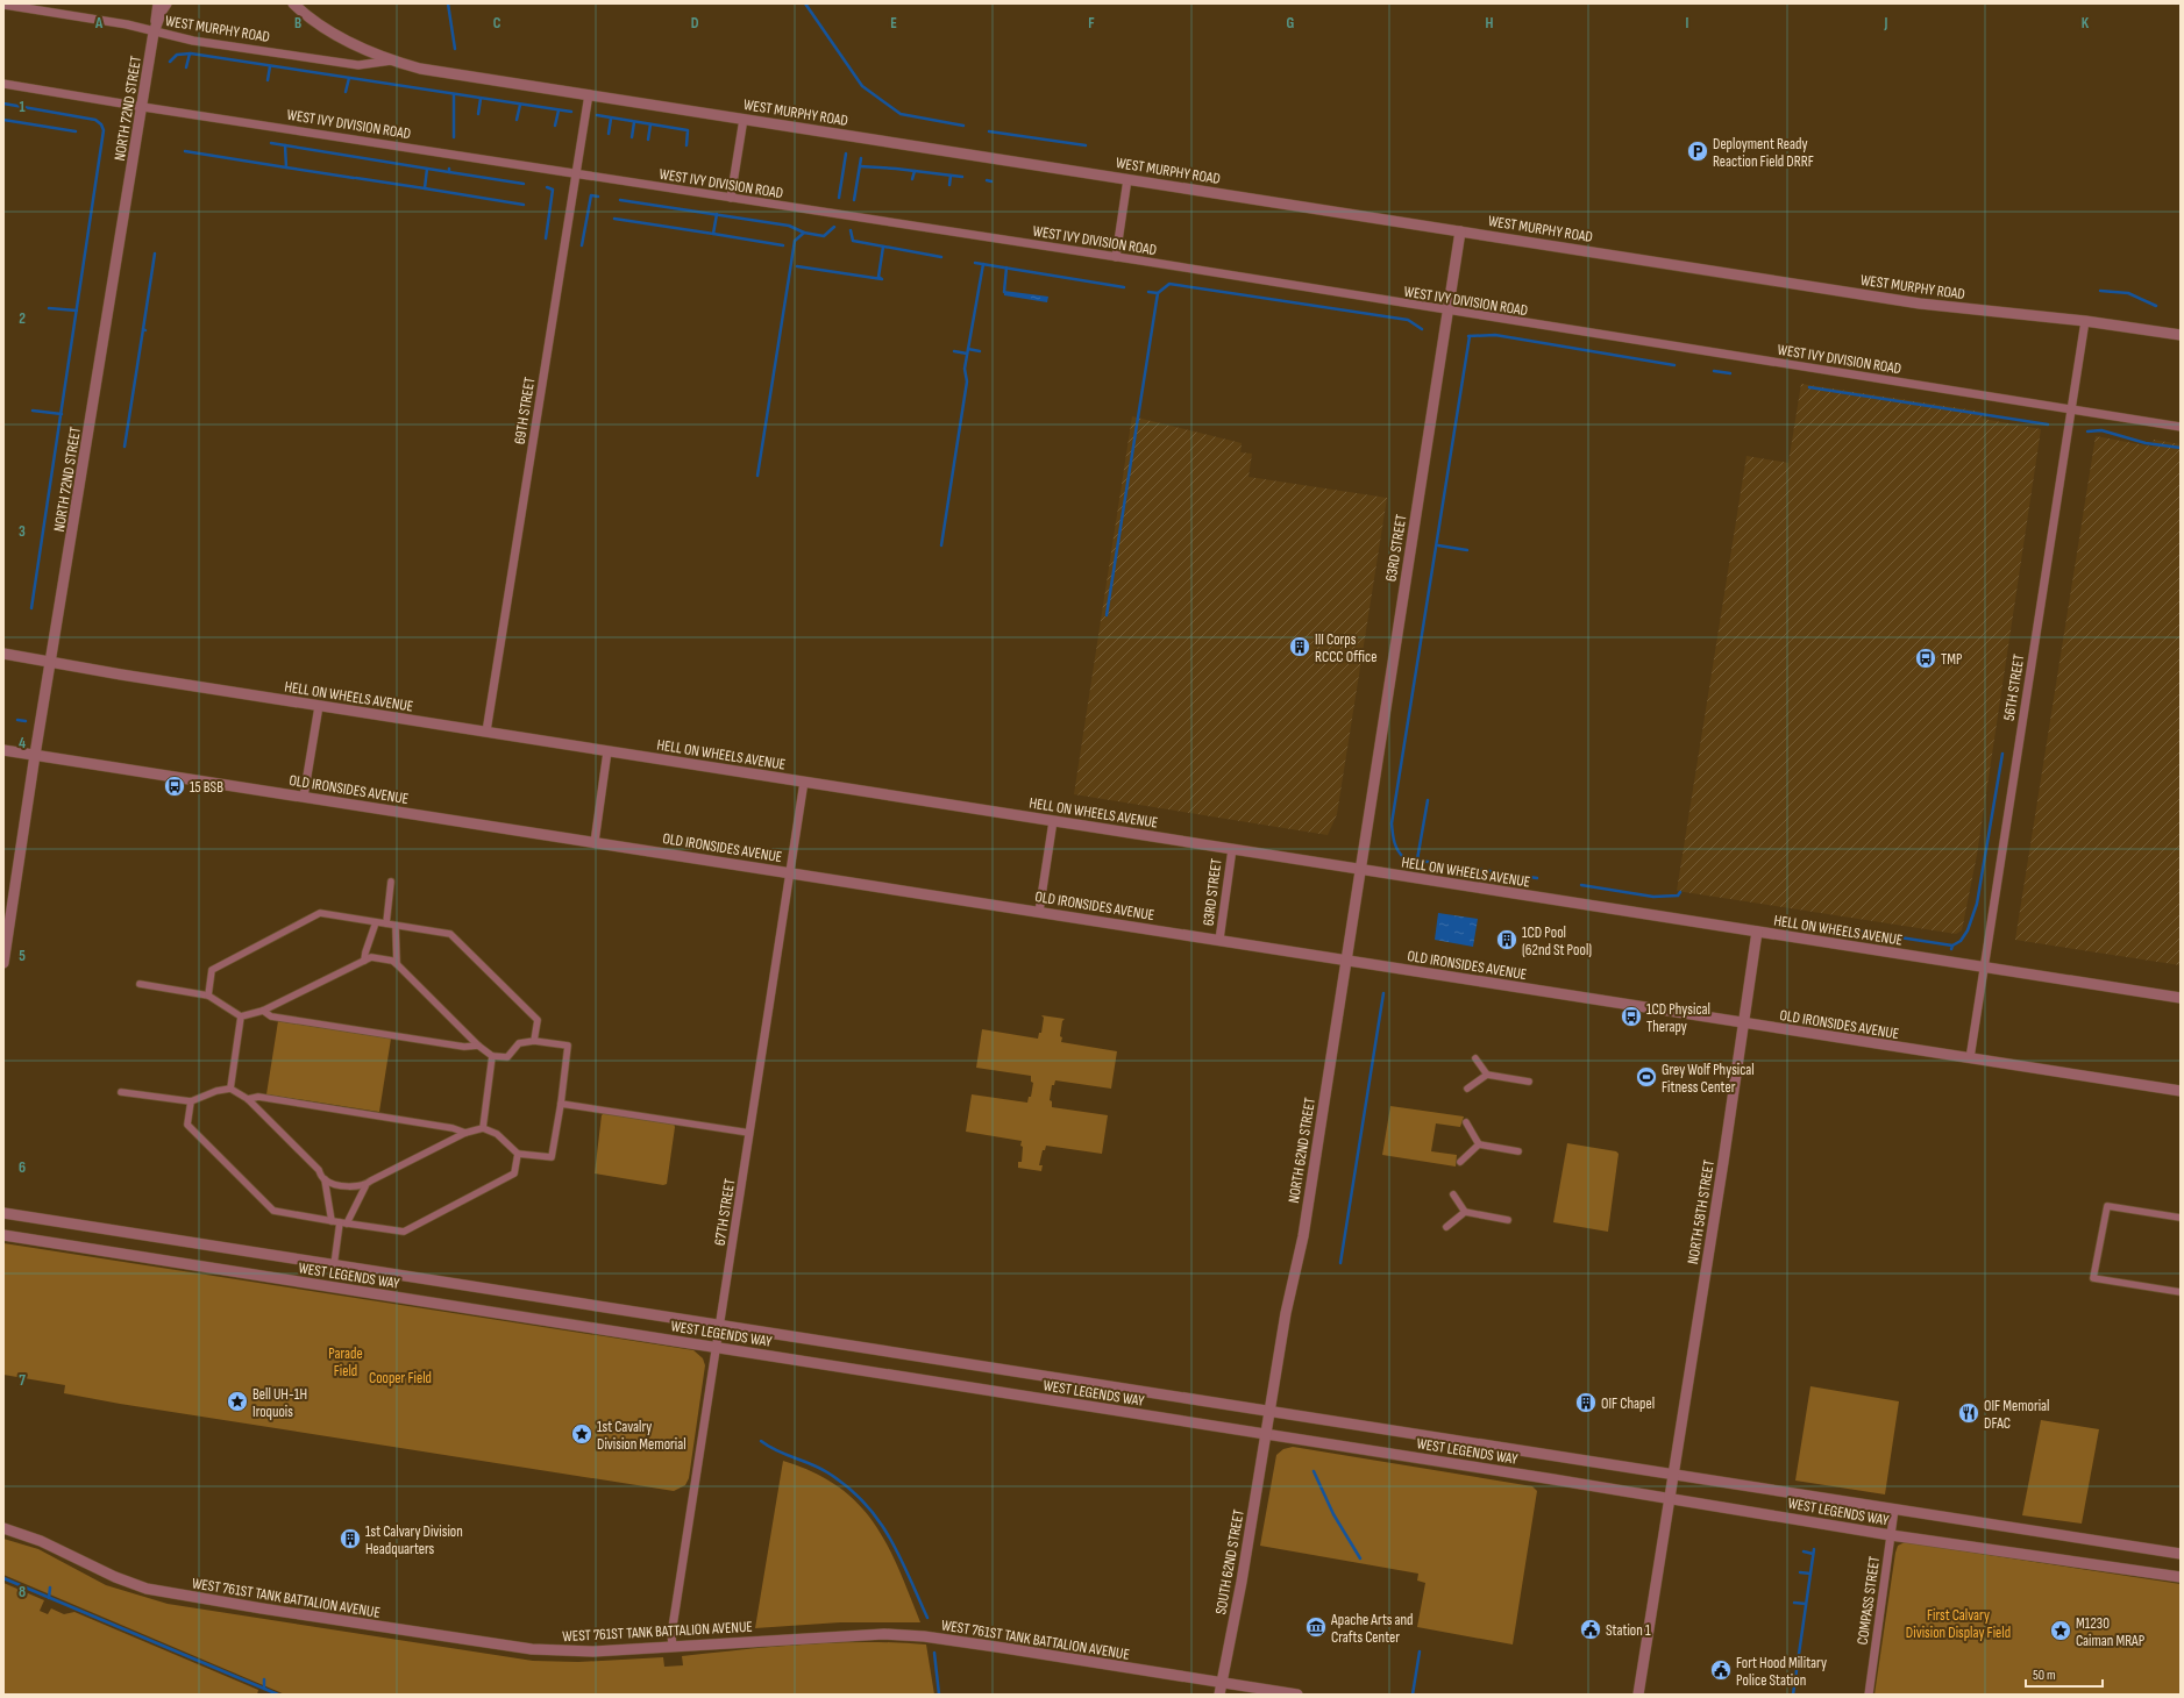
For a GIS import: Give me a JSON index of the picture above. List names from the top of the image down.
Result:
{
  "streets": {
    "street": [
      "WEST MURPHY ROAD",
      "NORTH 72ND STREET",
      "WEST IVY DIVISION ROAD",
      "69TH STREET",
      "63RD STREET",
      "56TH STREET",
      "HELL ON WHEELS AVENUE",
      "OLD IRONSIDES AVENUE",
      "NORTH 62ND STREET",
      "67TH STREET",
      "NORTH 58TH STREET",
      "WEST LEGENDS WAY",
      "SOUTH 62ND STREET",
      "WEST 761ST TANK BATTALION AVENUE",
      "COMPASS STREET"
    ]
  },
  "crossings": [
    ["WEST MURPHY ROAD", "NORTH 72ND STREET"],
    ["WEST MURPHY ROAD", "69TH STREET"],
    ["WEST MURPHY ROAD", "63RD STREET"],
    ["WEST MURPHY ROAD", "56TH STREET"],
    ["NORTH 72ND STREET", "WEST IVY DIVISION ROAD"],
    ["NORTH 72ND STREET", "HELL ON WHEELS AVENUE"],
    ["NORTH 72ND STREET", "OLD IRONSIDES AVENUE"],
    ["WEST IVY DIVISION ROAD", "69TH STREET"],
    ["WEST IVY DIVISION ROAD", "63RD STREET"],
    ["WEST IVY DIVISION ROAD", "56TH STREET"],
    ["69TH STREET", "HELL ON WHEELS AVENUE"],
    ["63RD STREET", "HELL ON WHEELS AVENUE"],
    ["63RD STREET", "OLD IRONSIDES AVENUE"],
    ["63RD STREET", "NORTH 62ND STREET"],
    ["56TH STREET", "HELL ON WHEELS AVENUE"],
    ["56TH STREET", "OLD IRONSIDES AVENUE"],
    ["HELL ON WHEELS AVENUE", "NORTH 62ND STREET"],
    ["HELL ON WHEELS AVENUE", "67TH STREET"],
    ["HELL ON WHEELS AVENUE", "NORTH 58TH STREET"],
    ["OLD IRONSIDES AVENUE", "NORTH 62ND STREET"],
    ["OLD IRONSIDES AVENUE", "67TH STREET"],
    ["OLD IRONSIDES AVENUE", "NORTH 58TH STREET"],
    ["NORTH 62ND STREET", "WEST LEGENDS WAY"],
    ["NORTH 62ND STREET", "SOUTH 62ND STREET"],
    ["67TH STREET", "WEST LEGENDS WAY"],
    ["67TH STREET", "WEST 761ST TANK BATTALION AVENUE"],
    ["NORTH 58TH STREET", "WEST LEGENDS WAY"],
    ["WEST LEGENDS WAY", "SOUTH 62ND STREET"],
    ["WEST LEGENDS WAY", "COMPASS STREET"],
    ["SOUTH 62ND STREET", "WEST 761ST TANK BATTALION AVENUE"]
  ],
  "parks": ["Parade Field", "Cooper Field", "First Calvary Division Display Field"],
  "places": {
    "parking": ["Deployment Ready Reaction Field DRRF"],
    "building": [
      "III Corps RCCC Office",
      "1CD Pool (62nd St Pool)",
      "OIF Chapel",
      "1st Calvary Division Headquarters"
    ],
    "bus stop": ["TMP", "15 BSB", "1CD Physical Therapy"],
    "sports": ["Grey Wolf Physical Fitness Center"],
    "place": ["Bell UH-1H Iroquois", "1st Cavalry Division Memorial", "M1230 Caiman MRAP"],
    "restaurant": ["OIF Memorial DFAC"],
    "museum": ["Apache Arts and Crafts Center"],
    "public building": ["Station 1", "Fort Hood Military Police Station"]
  },
  "scale_bar": "50 m",
  "grid": {
    "columns": [
      "A",
      "B",
      "C",
      "D",
      "E",
      "F",
      "G",
      "H",
      "I",
      "J",
      "K"
    ],
    "rows": [
      "1",
      "2",
      "3",
      "4",
      "5",
      "6",
      "7",
      "8"
    ]
  }
}
